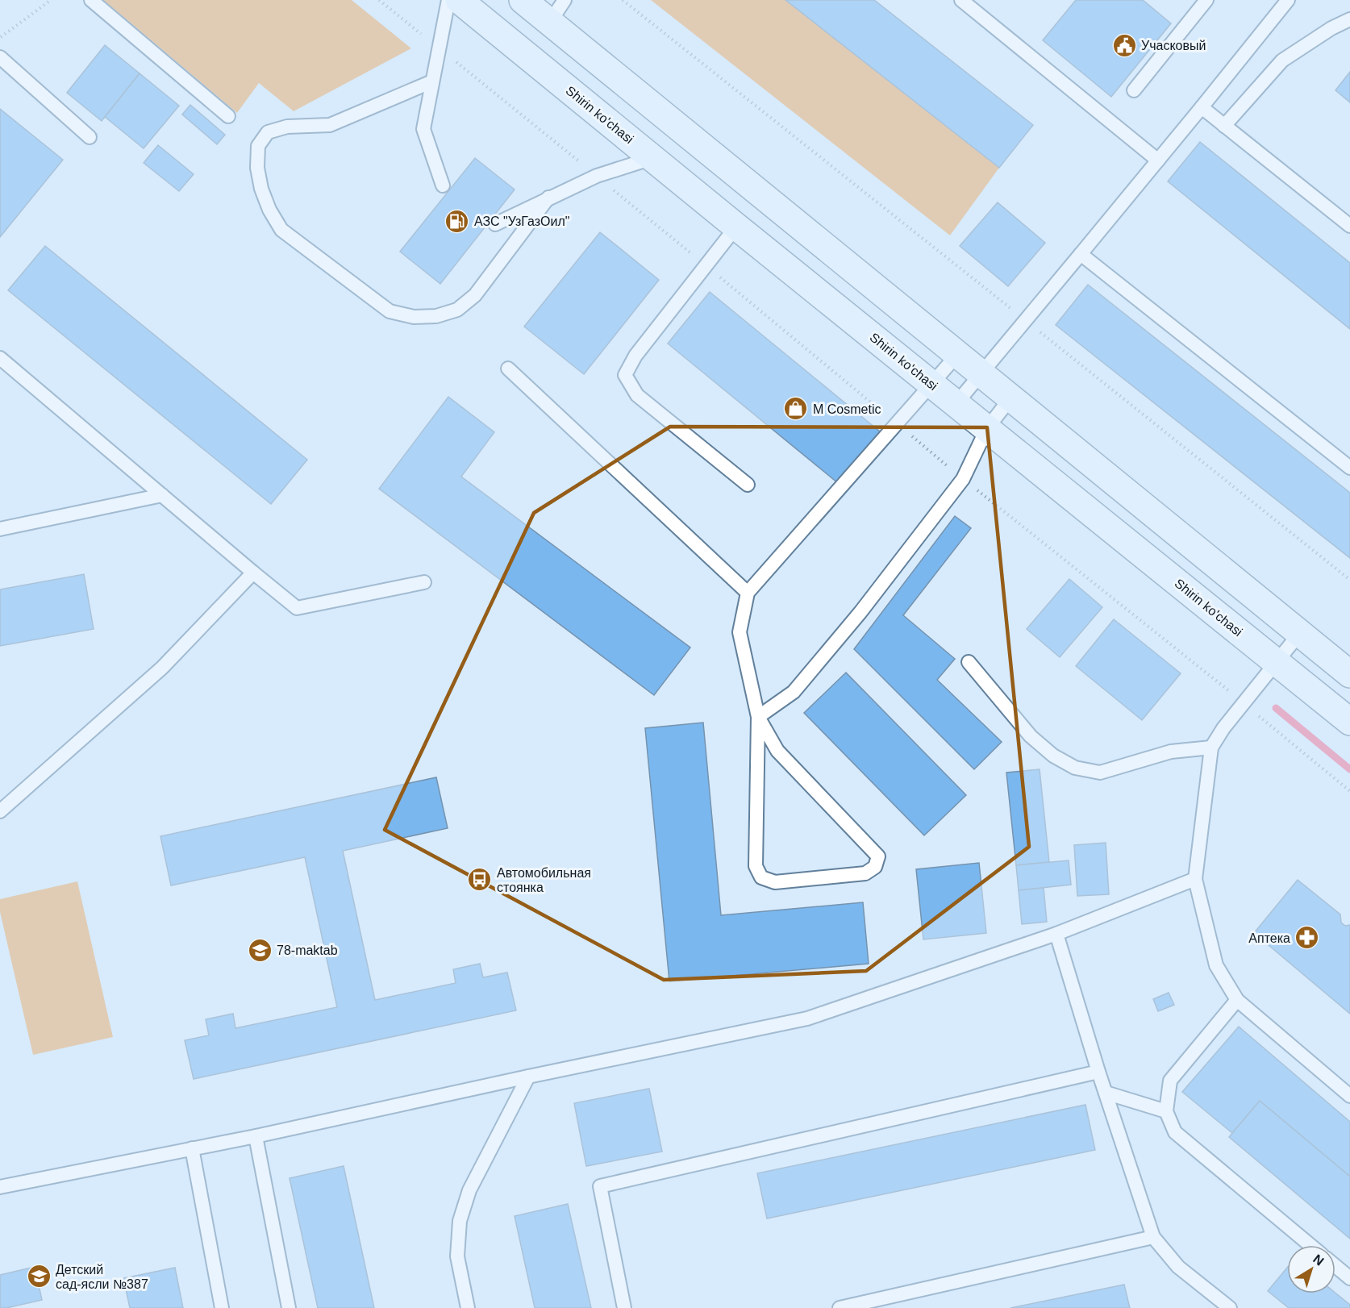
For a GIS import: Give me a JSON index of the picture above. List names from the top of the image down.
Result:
{
  "streets": {
    "main road": ["Shirin ko'chasi"]
  },
  "places": {
    "public building": ["Учасковый"],
    "fuel station": ["АЗС \"УзГазОил\""],
    "shop": ["M Cosmetic"],
    "bus stop": ["Автомобильная стоянка"],
    "pharmacy": ["Аптека"],
    "school or university": ["78-maktab", "Детский сад-ясли №387"]
  },
  "north": "top right"
}
